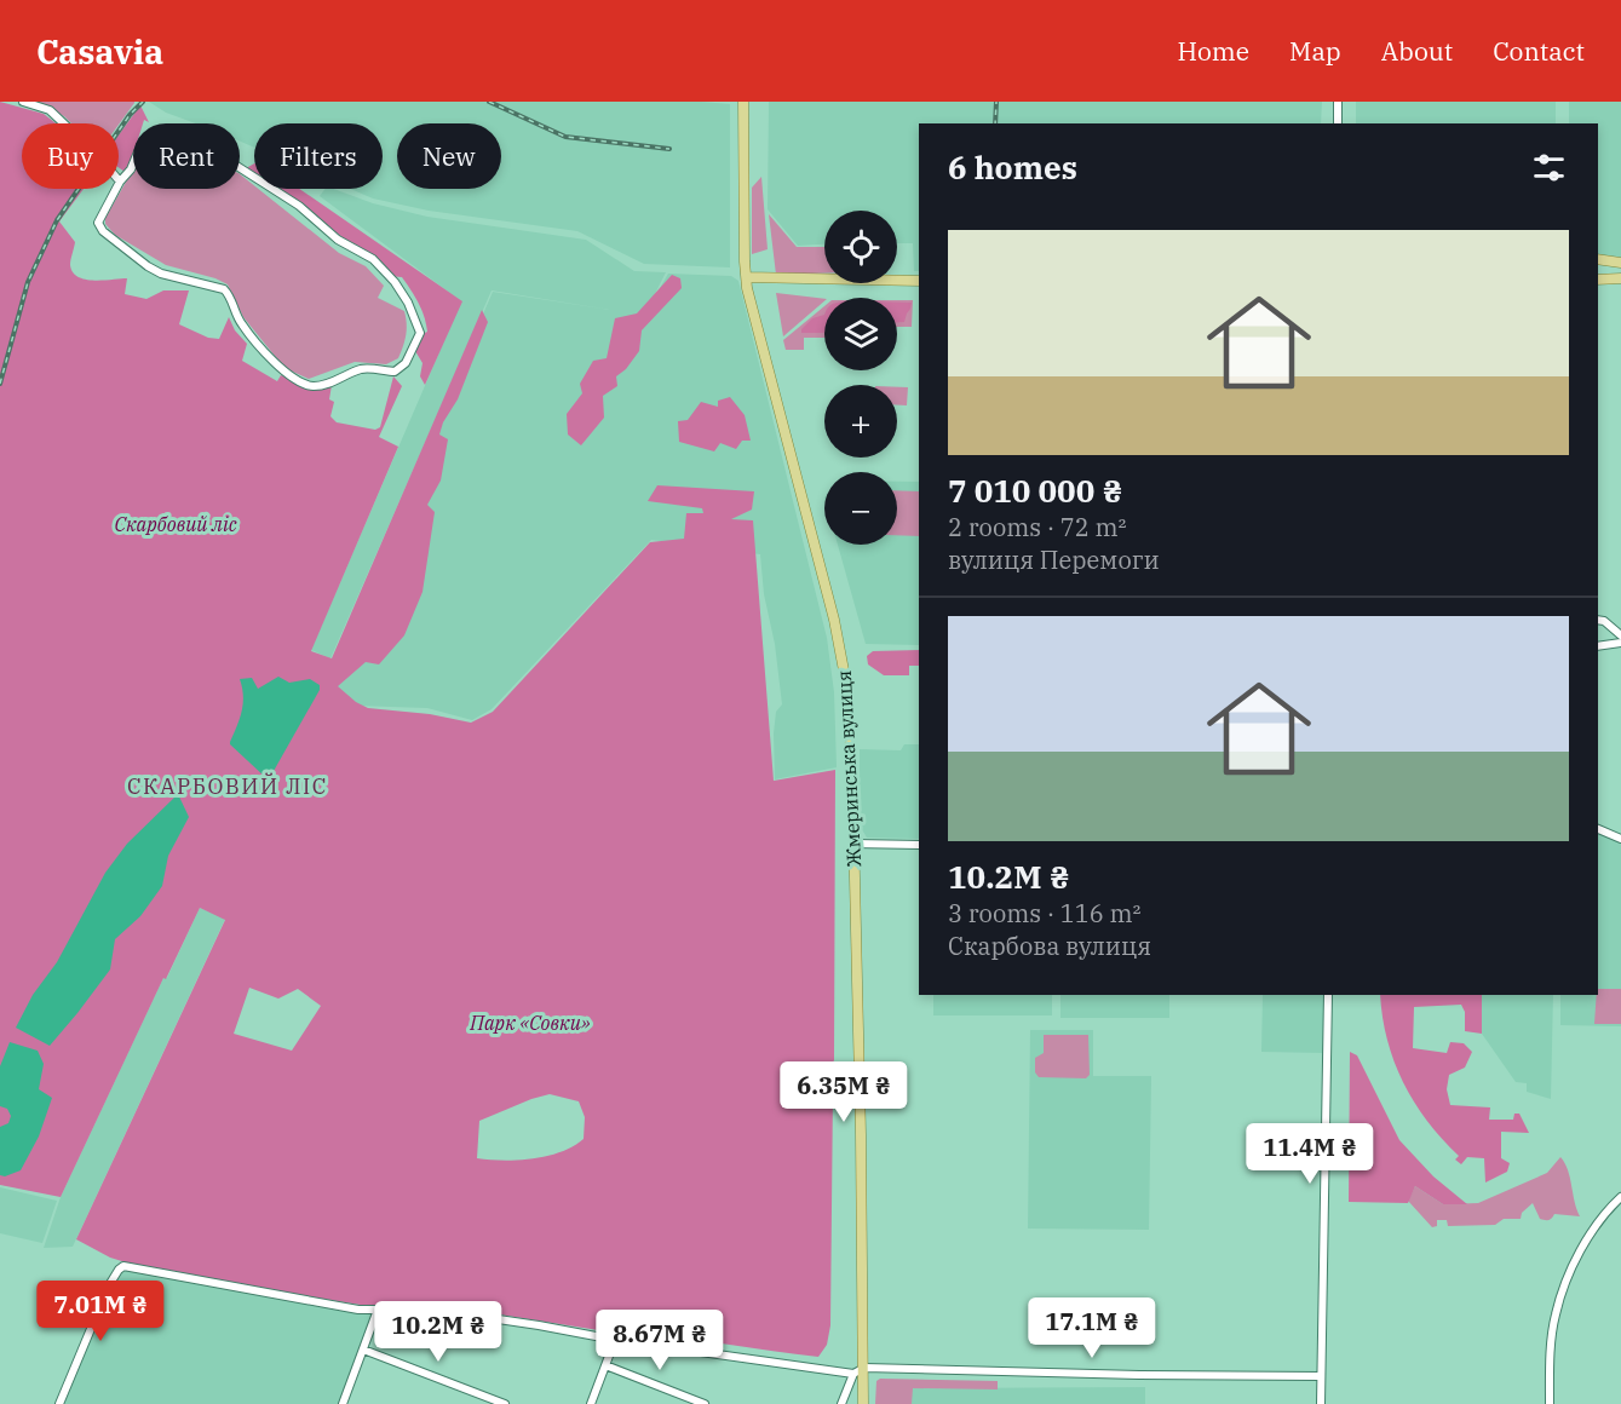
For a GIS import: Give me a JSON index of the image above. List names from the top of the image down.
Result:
{
  "streets": {
    "main road": ["Жмеринська вулиця"]
  },
  "districts": ["СКАРБОВИЙ ЛІС"],
  "parks": ["Скарбовий ліс", "Парк «Совки»"],
  "page": {
    "header": "Casavia",
    "nav": [
      "Home",
      "Map",
      "About",
      "Contact"
    ],
    "chip": [
      "Buy",
      "Rent",
      "Filters",
      "New"
    ],
    "heading": "6 homes",
    "map_buttons": ["+", "−"],
    "list": [
      {
        "name": "7 010 000 ₴",
        "note": "2 rooms · 72 m² · вулиця Перемоги"
      },
      {
        "name": "10.2M ₴",
        "note": "3 rooms · 116 m² · Скарбова вулиця"
      }
    ],
    "price": [
      "6.35M ₴",
      "11.4M ₴",
      "7.01M ₴",
      "17.1M ₴",
      "10.2M ₴",
      "8.67M ₴"
    ]
  }
}
